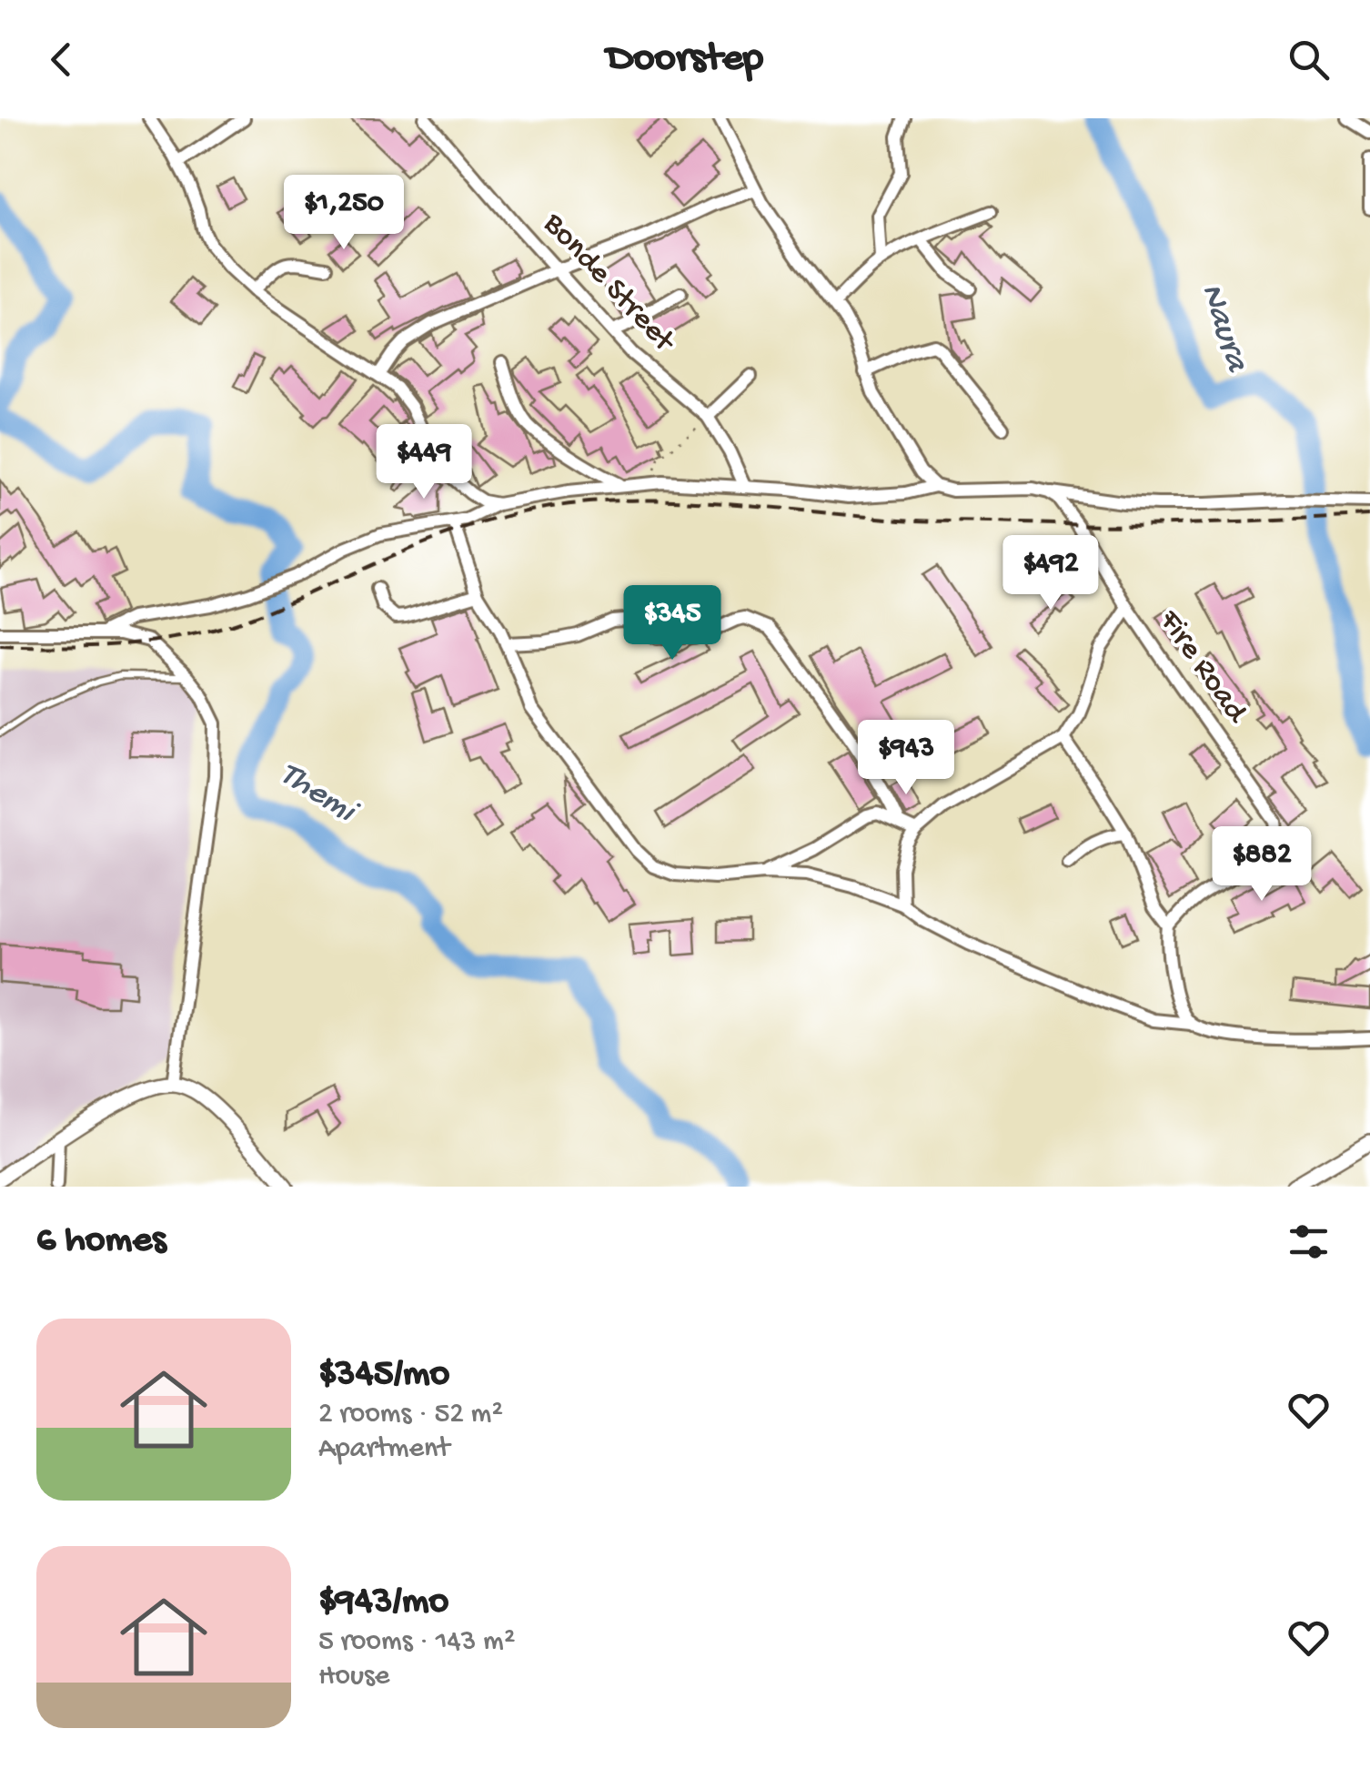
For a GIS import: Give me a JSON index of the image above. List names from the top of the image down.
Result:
{
  "streets": {
    "street": ["Bonde Street", "Fire Road"]
  },
  "water": ["Naura", "Themi"],
  "page": {
    "header": "Doorstep",
    "price": [
      "$1,250",
      "$449",
      "$492",
      "$345",
      "$943",
      "$882"
    ],
    "heading": "6 homes",
    "list": [
      {
        "name": "$345/mo",
        "note": "2 rooms · 52 m² · Apartment"
      },
      {
        "name": "$943/mo",
        "note": "5 rooms · 143 m² · House"
      }
    ]
  }
}
